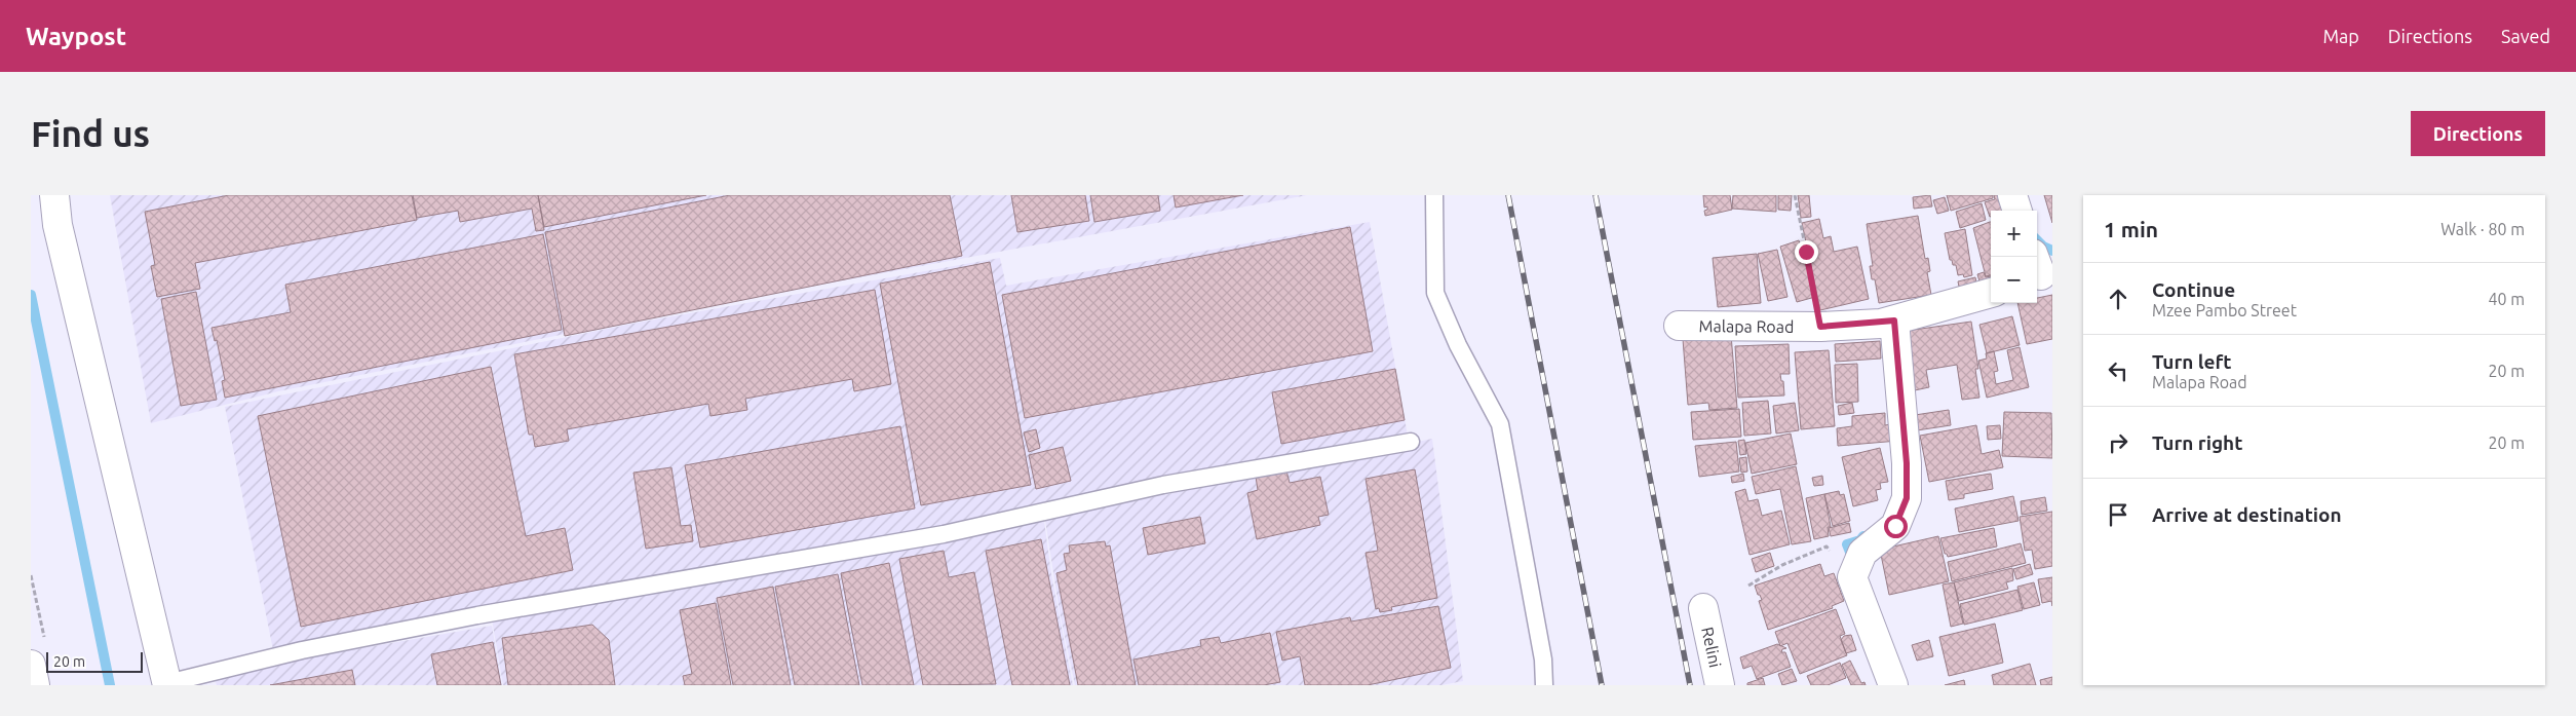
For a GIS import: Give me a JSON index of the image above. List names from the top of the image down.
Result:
{
  "streets": {
    "main road": ["Malapa Road", "Relini"]
  },
  "scale_bar": "20 m",
  "page": {
    "header": "Waypost",
    "nav": ["Map", "Directions", "Saved"],
    "buttons": "Directions",
    "title": "Find us",
    "heading": ["1 min", "Walk · 80 m"],
    "map_buttons": ["+", "−"],
    "list": [
      ["Continue", "Mzee Pambo Street", "40 m"],
      ["Turn left", "Malapa Road", "20 m"],
      ["Turn right", "20 m"],
      "Arrive at destination"
    ],
    "scale": "20 m"
  }
}
